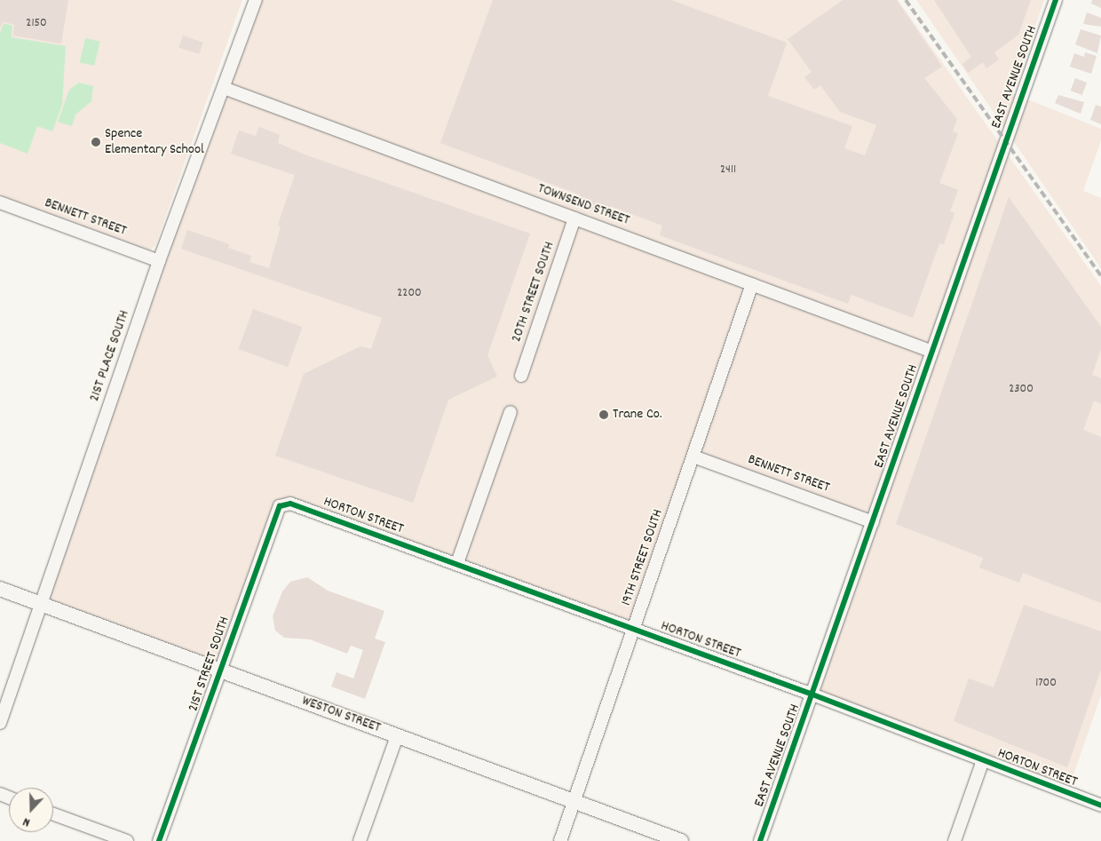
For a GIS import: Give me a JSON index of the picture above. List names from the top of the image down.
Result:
{
  "streets": {
    "street": [
      "EAST AVENUE SOUTH",
      "TOWNSEND STREET",
      "BENNETT STREET",
      "20TH STREET SOUTH",
      "21ST PLACE SOUTH",
      "HORTON STREET",
      "19TH STREET SOUTH",
      "21ST STREET SOUTH",
      "WESTON STREET"
    ]
  },
  "crossings": [
    ["EAST AVENUE SOUTH", "TOWNSEND STREET"],
    ["EAST AVENUE SOUTH", "BENNETT STREET"],
    ["EAST AVENUE SOUTH", "HORTON STREET"],
    ["TOWNSEND STREET", "20TH STREET SOUTH"],
    ["TOWNSEND STREET", "21ST PLACE SOUTH"],
    ["TOWNSEND STREET", "19TH STREET SOUTH"],
    ["BENNETT STREET", "21ST PLACE SOUTH"],
    ["BENNETT STREET", "19TH STREET SOUTH"],
    ["21ST PLACE SOUTH", "WESTON STREET"],
    ["HORTON STREET", "19TH STREET SOUTH"],
    ["HORTON STREET", "21ST STREET SOUTH"],
    ["19TH STREET SOUTH", "WESTON STREET"],
    ["21ST STREET SOUTH", "WESTON STREET"]
  ],
  "places": ["Spence Elementary School", "Trane Co."],
  "house_numbers": [
    "2150",
    "2411",
    "2200",
    "2300",
    "1700"
  ],
  "north": "bottom"
}
